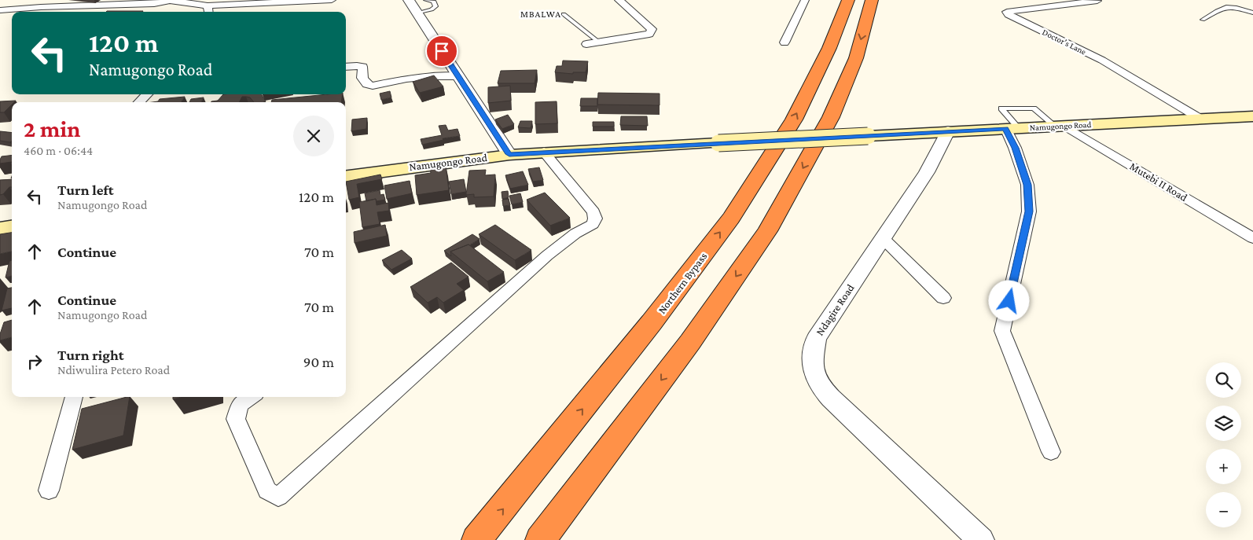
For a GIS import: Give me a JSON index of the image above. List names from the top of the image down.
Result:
{
  "streets": {
    "highway": ["Northern Bypass"],
    "main road": ["Namugongo Road"],
    "street": ["Doctor's Lane", "Mutebi II Road", "Ndagire Road"]
  },
  "crossings": [
    ["Doctor's Lane", "Namugongo Road"],
    ["Namugongo Road", "Mutebi II Road"],
    ["Namugongo Road", "Ndagire Road"]
  ],
  "districts": ["MBALWA"],
  "page": {
    "turn": ["120 m", "Namugongo Road"],
    "heading": ["2 min", "460 m · 06:44"],
    "list": [
      {
        "name": "Turn left",
        "note": "Namugongo Road",
        "value": "120 m"
      },
      {
        "name": "Continue",
        "value": "70 m"
      },
      {
        "name": "Continue",
        "note": "Namugongo Road",
        "value": "70 m"
      },
      {
        "name": "Turn right",
        "note": "Ndiwulira Petero Road",
        "value": "90 m"
      }
    ],
    "map_buttons": ["+", "−"]
  }
}
